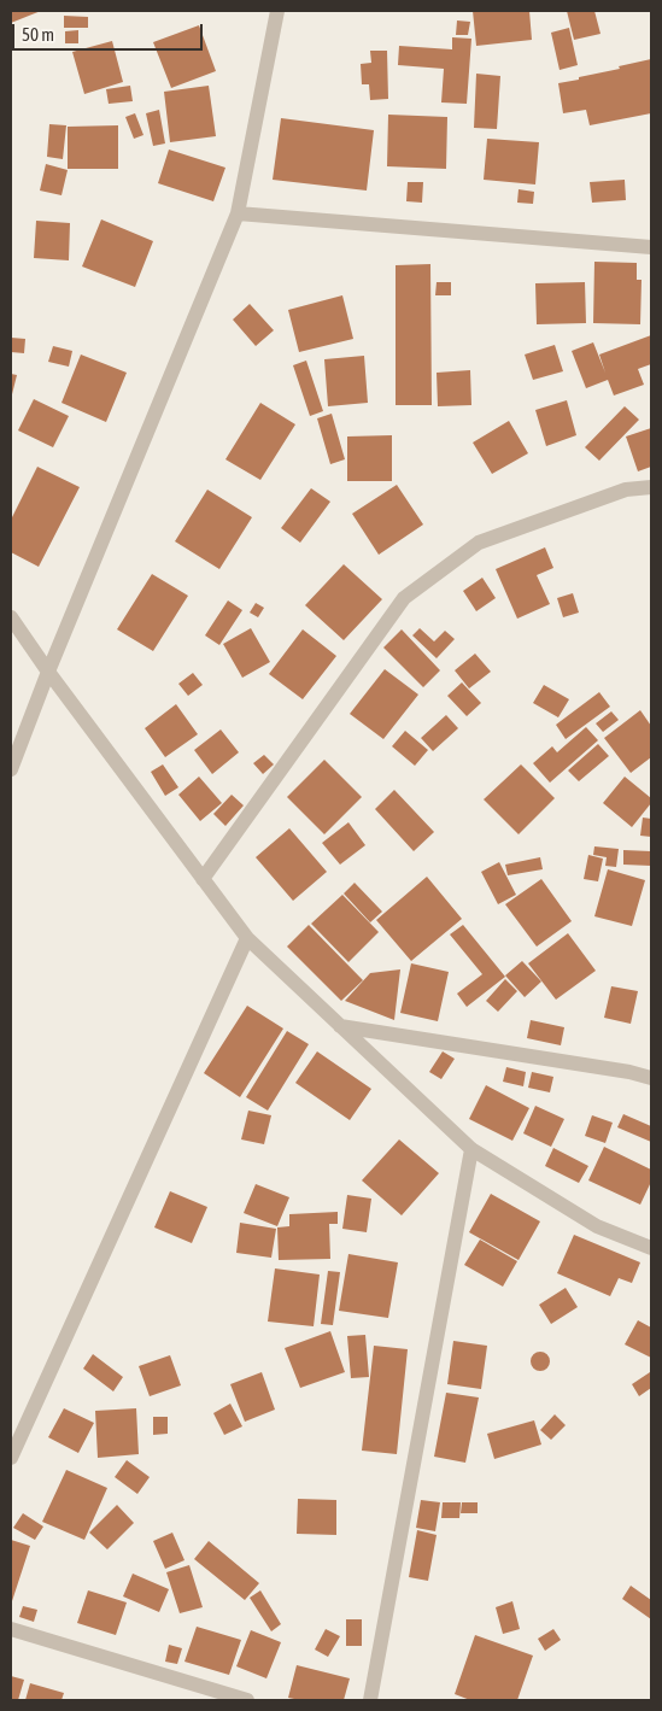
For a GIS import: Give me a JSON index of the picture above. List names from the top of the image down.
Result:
{
  "scale_bar": "50 m"
}
